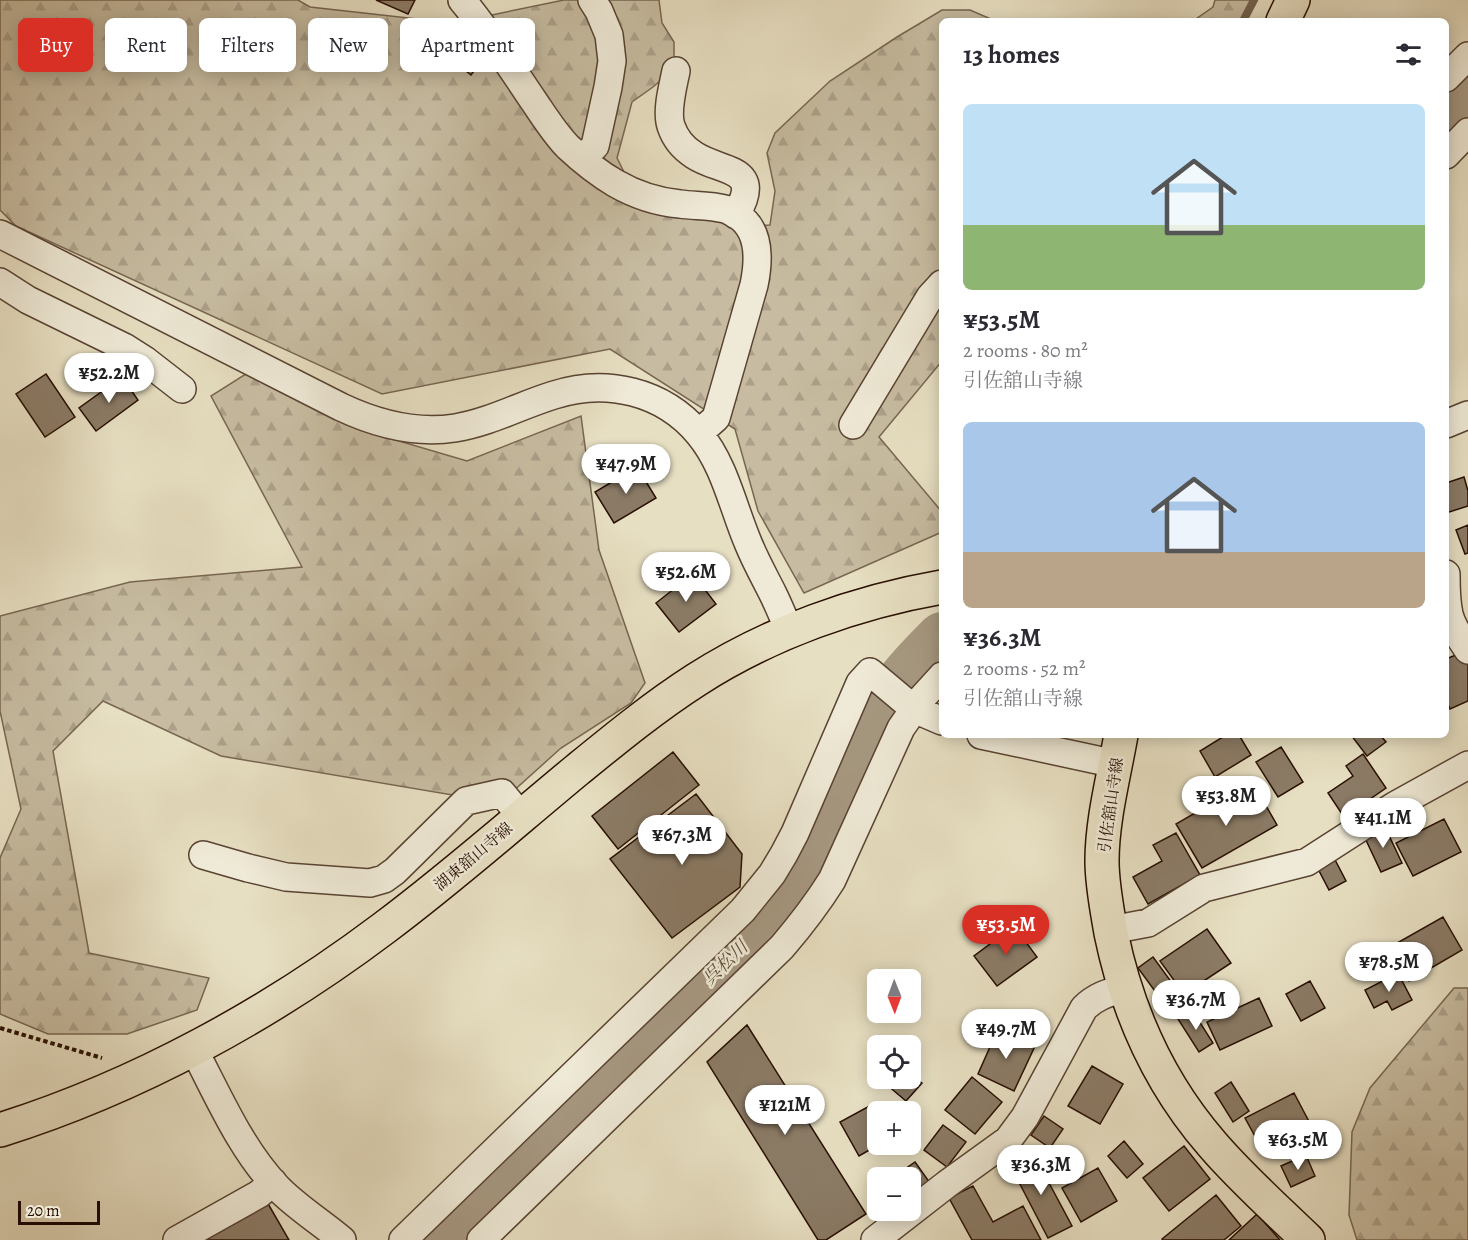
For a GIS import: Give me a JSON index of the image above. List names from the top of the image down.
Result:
{
  "streets": {
    "main road": ["引佐舘山寺線", "湖東舘山寺線"]
  },
  "water": ["呉松川"],
  "scale_bar": "20 m",
  "north": "bottom",
  "page": {
    "chip": [
      "Buy",
      "Rent",
      "Filters",
      "New",
      "Apartment"
    ],
    "heading": "13 homes",
    "list": [
      {
        "name": "¥53.5M",
        "note": "2 rooms · 80 m² · 引佐舘山寺線"
      },
      {
        "name": "¥36.3M",
        "note": "2 rooms · 52 m² · 引佐舘山寺線"
      }
    ],
    "price": [
      "¥52.2M",
      "¥47.9M",
      "¥52.6M",
      "¥53.8M",
      "¥41.1M",
      "¥67.3M",
      "¥53.5M",
      "¥78.5M",
      "¥36.7M",
      "¥49.7M",
      "¥121M",
      "¥63.5M",
      "¥36.3M"
    ],
    "map_buttons": ["+", "−"],
    "scale": "20 m"
  }
}
